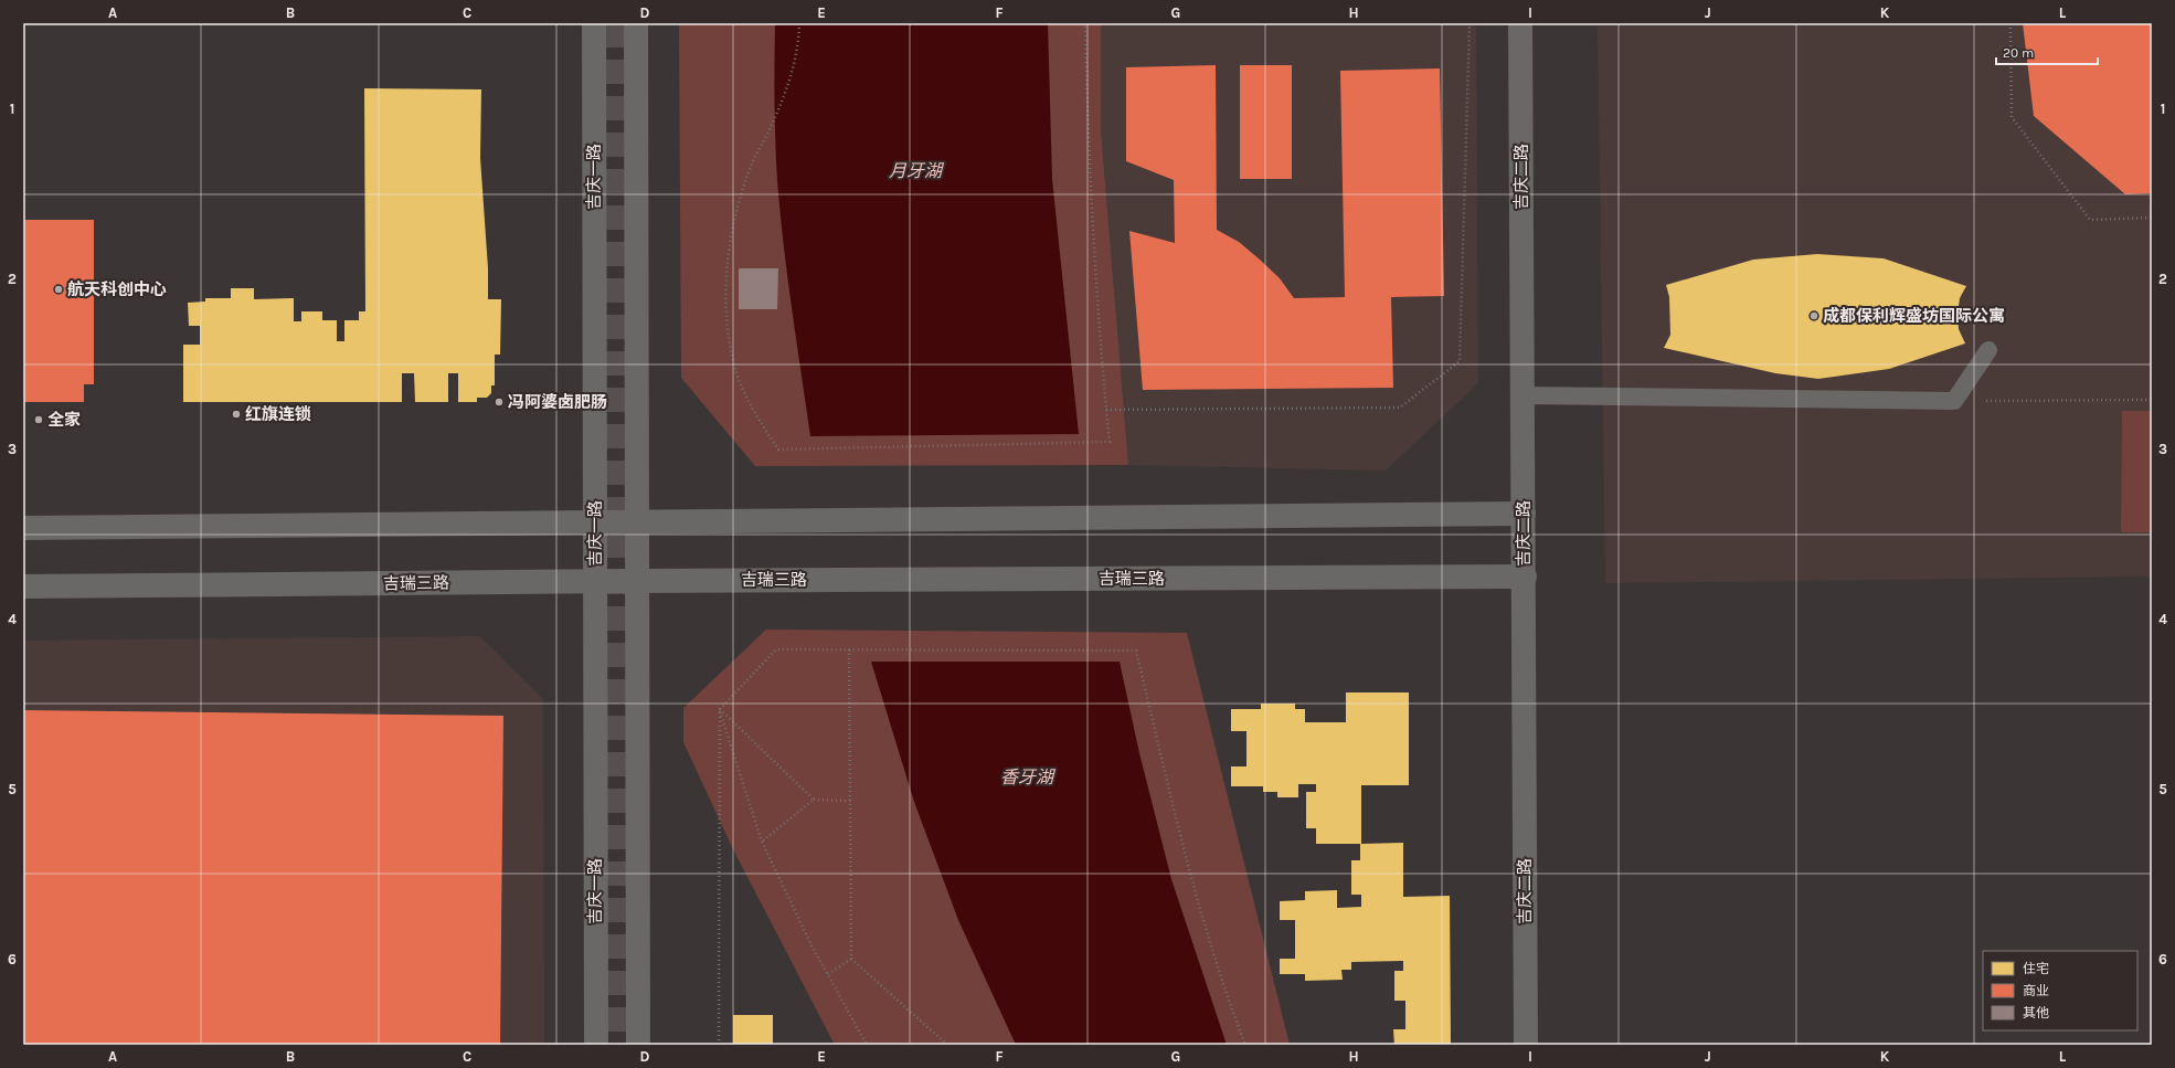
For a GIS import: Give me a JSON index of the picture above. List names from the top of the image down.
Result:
{
  "streets": {
    "street": ["吉庆一路", "吉庆二路", "吉瑞三路"]
  },
  "crossings": [
    ["吉庆一路", "吉瑞三路"],
    ["吉庆二路", "吉瑞三路"]
  ],
  "water": ["月牙湖", "香牙湖"],
  "places": [
    "航天科创中心",
    "成都保利辉盛坊国际公寓",
    "冯阿婆卤肥肠",
    "红旗连锁",
    "全家"
  ],
  "legend": ["住宅", "商业", "其他"],
  "scale_bar": "20 m",
  "grid": {
    "columns": [
      "A",
      "B",
      "C",
      "D",
      "E",
      "F",
      "G",
      "H",
      "I",
      "J",
      "K",
      "L"
    ],
    "rows": [
      "1",
      "2",
      "3",
      "4",
      "5",
      "6"
    ]
  }
}
